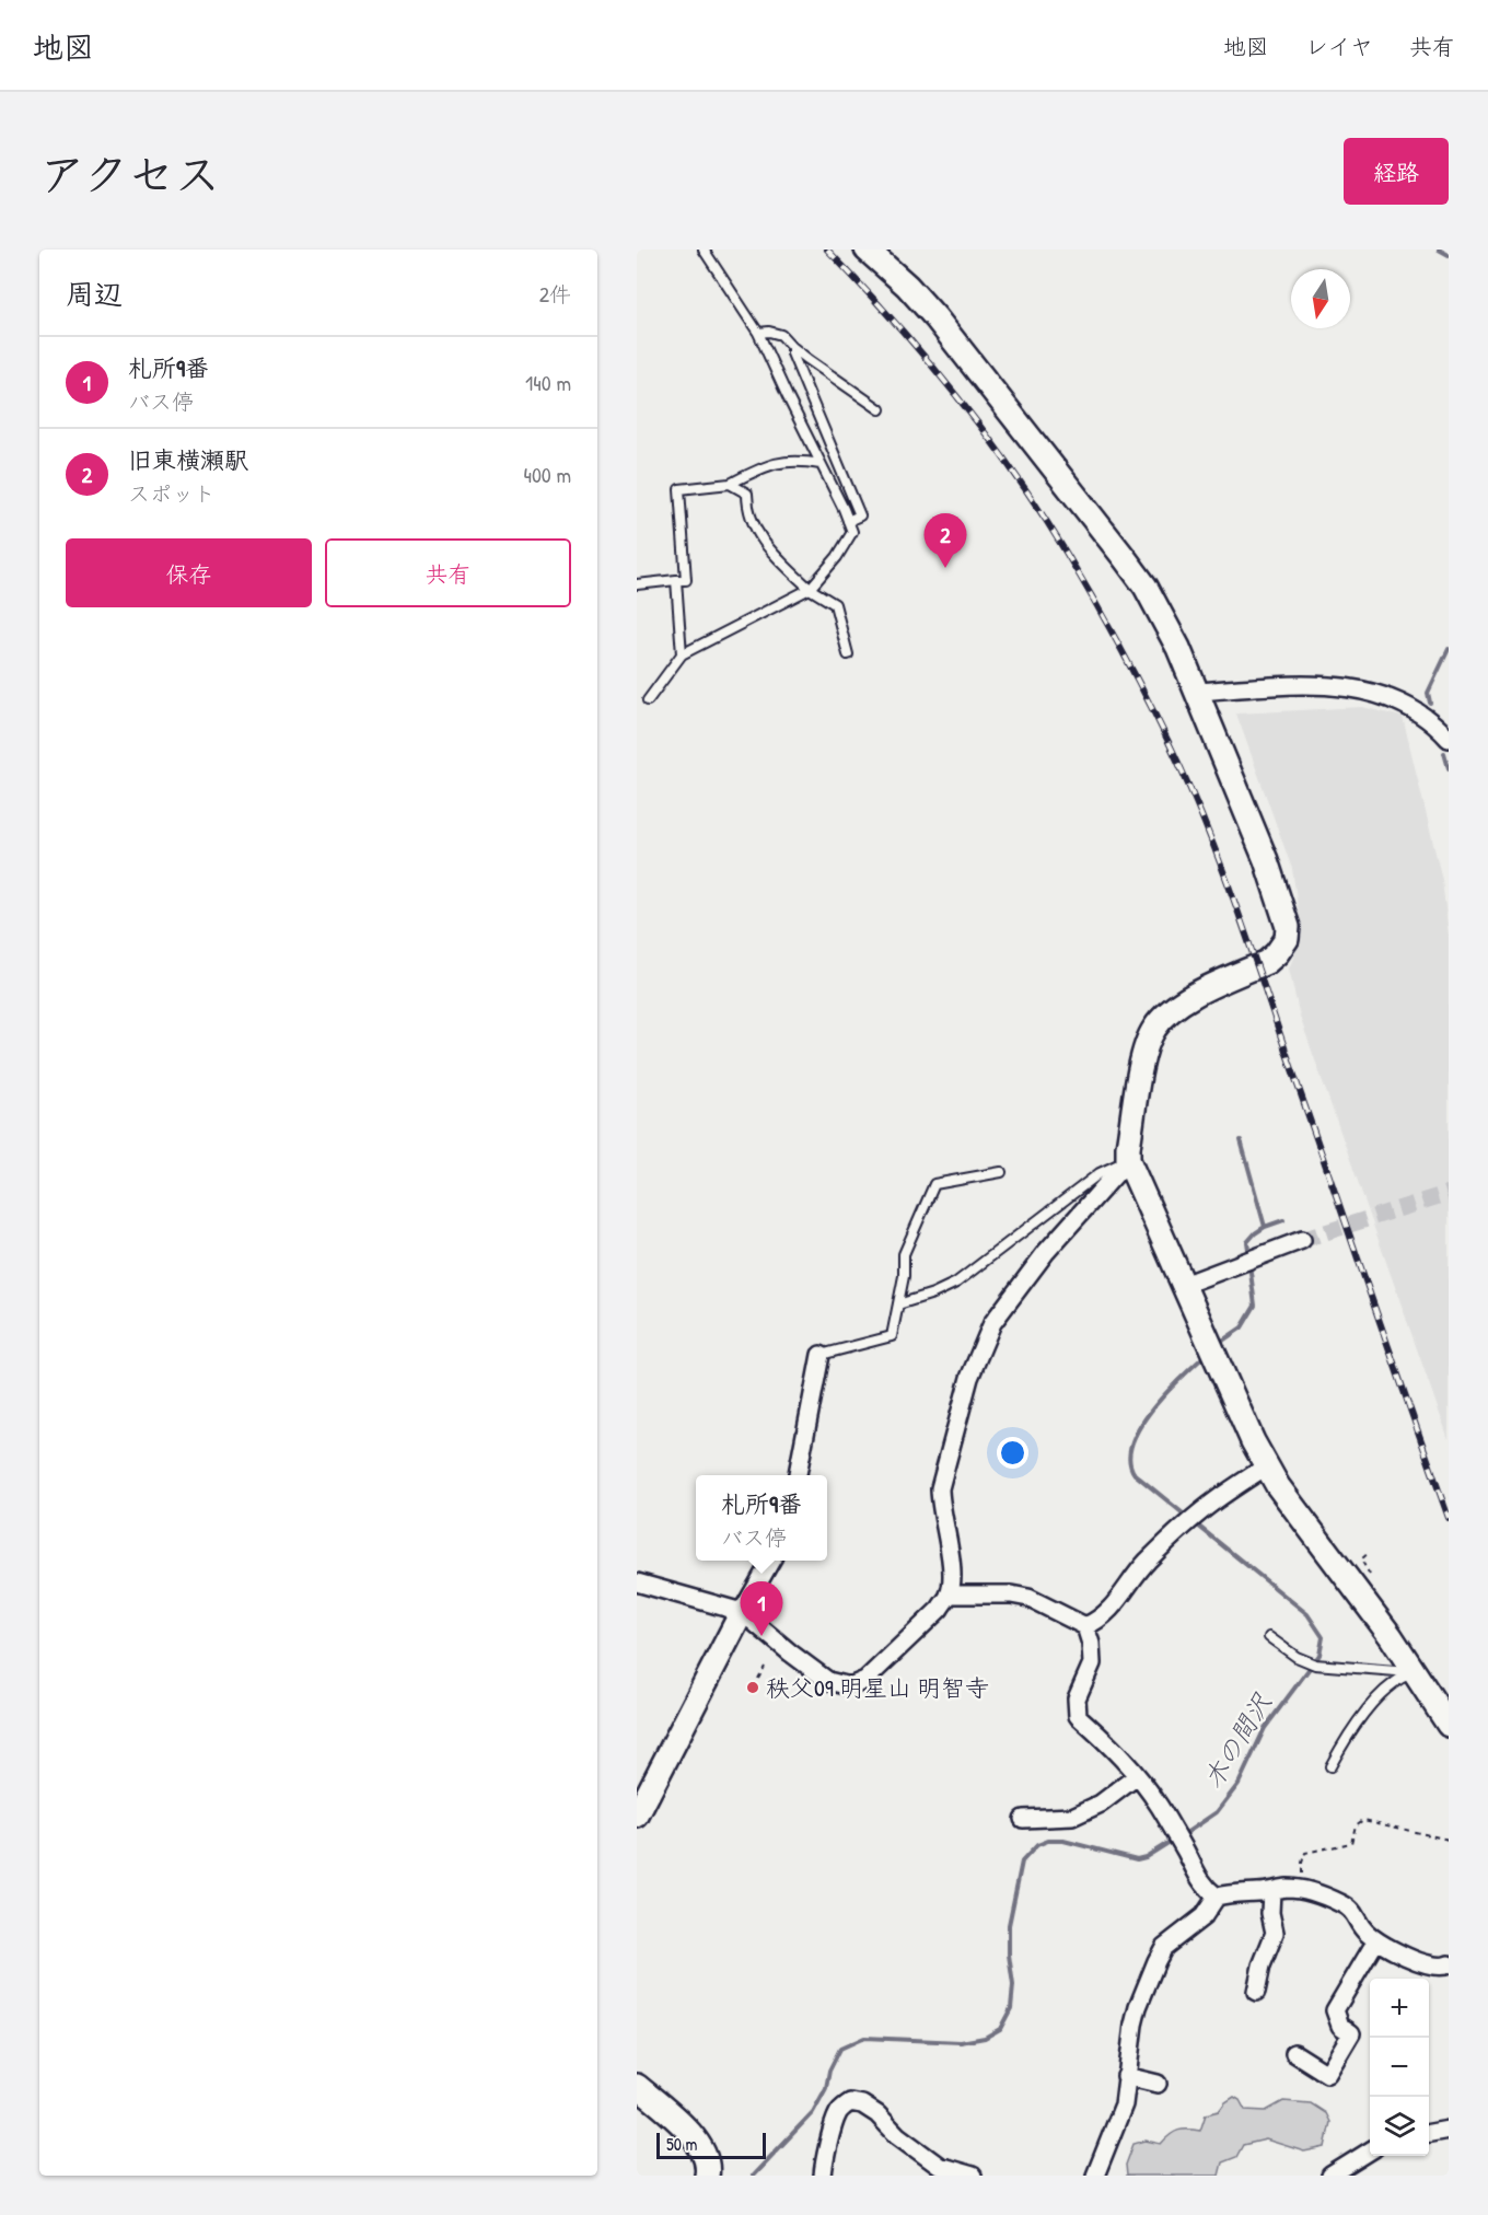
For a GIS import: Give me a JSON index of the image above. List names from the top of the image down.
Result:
{
  "water": ["木の間沢"],
  "places": ["秩父09 明星山 明智寺"],
  "scale_bar": "50 m",
  "north": "bottom",
  "page": {
    "header": "地図",
    "nav": ["地図", "レイヤ", "共有"],
    "title": "アクセス",
    "buttons": [
      "経路",
      ["保存", "共有"]
    ],
    "heading": ["周辺", "2件"],
    "list": [
      {
        "mark": "1",
        "name": "札所9番",
        "note": "バス停",
        "value": "140 m"
      },
      {
        "mark": "2",
        "name": "旧東横瀬駅",
        "note": "スポット",
        "value": "400 m"
      }
    ],
    "pins": ["2", "1"],
    "popup": ["札所9番", "バス停"],
    "map_buttons": ["+", "−"],
    "scale": "50 m"
  }
}
